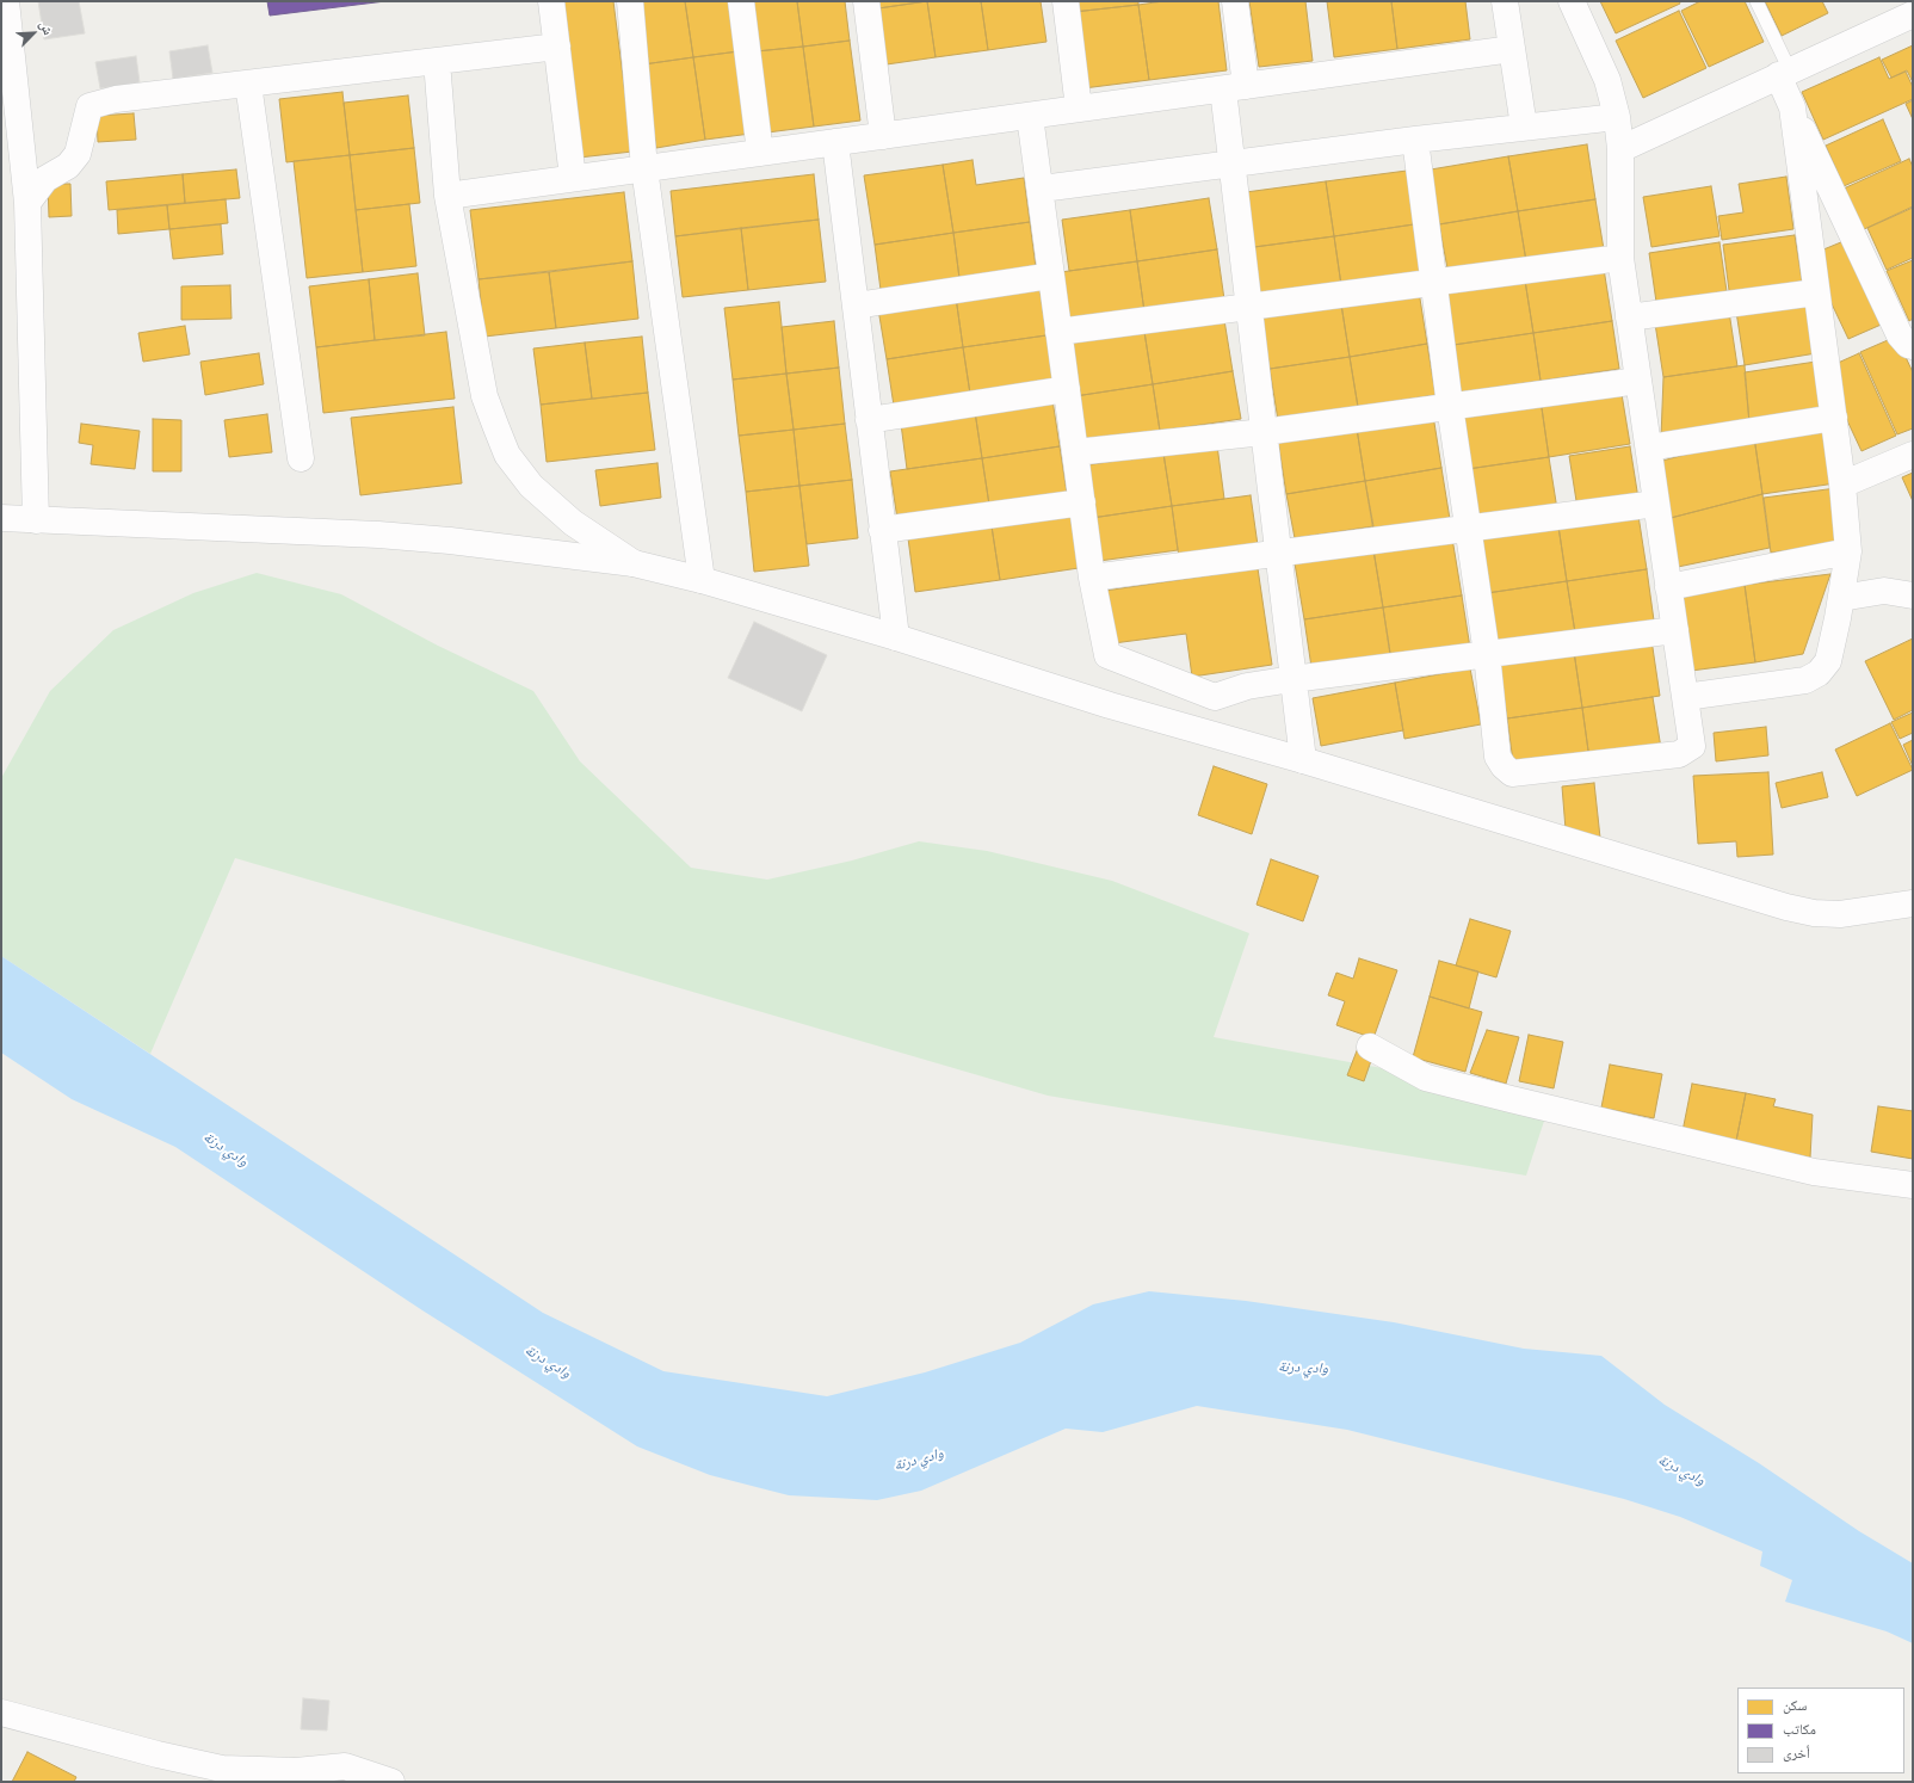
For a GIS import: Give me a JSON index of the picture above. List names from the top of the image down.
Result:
{
  "water": ["وادي درنة"],
  "legend": ["سكن", "مكاتب", "أخرى"],
  "north": "top right"
}
